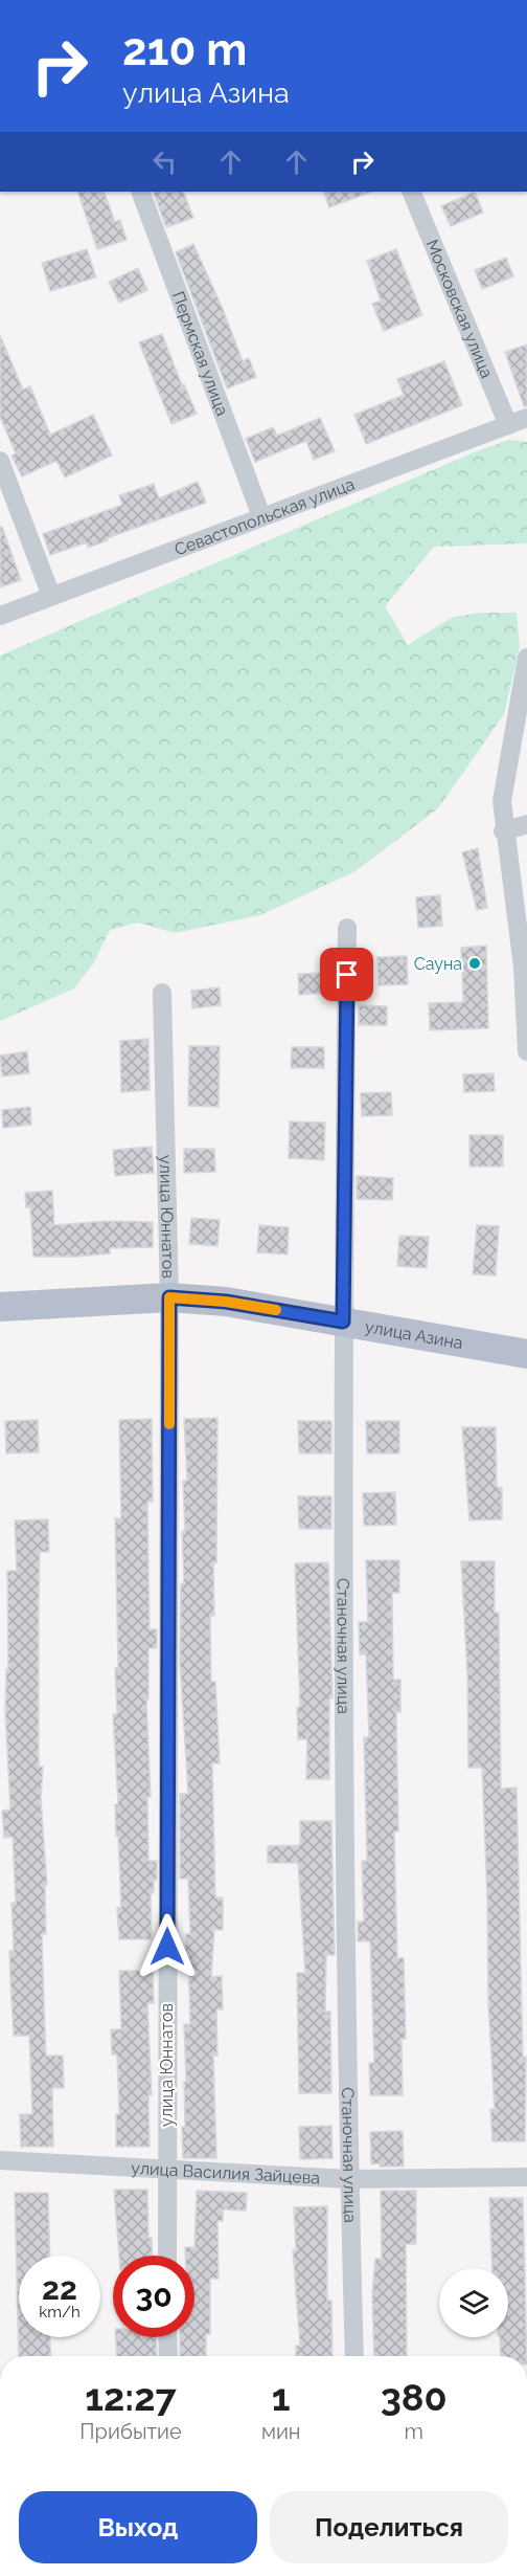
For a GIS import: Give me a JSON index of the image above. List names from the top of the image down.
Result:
{
  "streets": {
    "main road": ["улица Азина"],
    "street": [
      "Московская улица",
      "Пермская улица",
      "Севастопольская улица",
      "улица Юннатов",
      "Станочная улица",
      "улица Василия Зайцева"
    ]
  },
  "crossings": [
    ["Московская улица", "Севастопольская улица"],
    ["Пермская улица", "Севастопольская улица"],
    ["улица Юннатов", "улица Азина"],
    ["улица Юннатов", "улица Василия Зайцева"],
    ["улица Азина", "Станочная улица"],
    ["Станочная улица", "улица Василия Зайцева"]
  ],
  "places": ["Сауна"],
  "page": {
    "turn": ["210 m", "улица Азина"],
    "speed": "22 km/h",
    "limit": "30",
    "eta": [
      "12:27",
      "Прибытие",
      "1",
      "мин",
      "380",
      "m"
    ],
    "buttons": ["Выход", "Поделиться"]
  }
}
